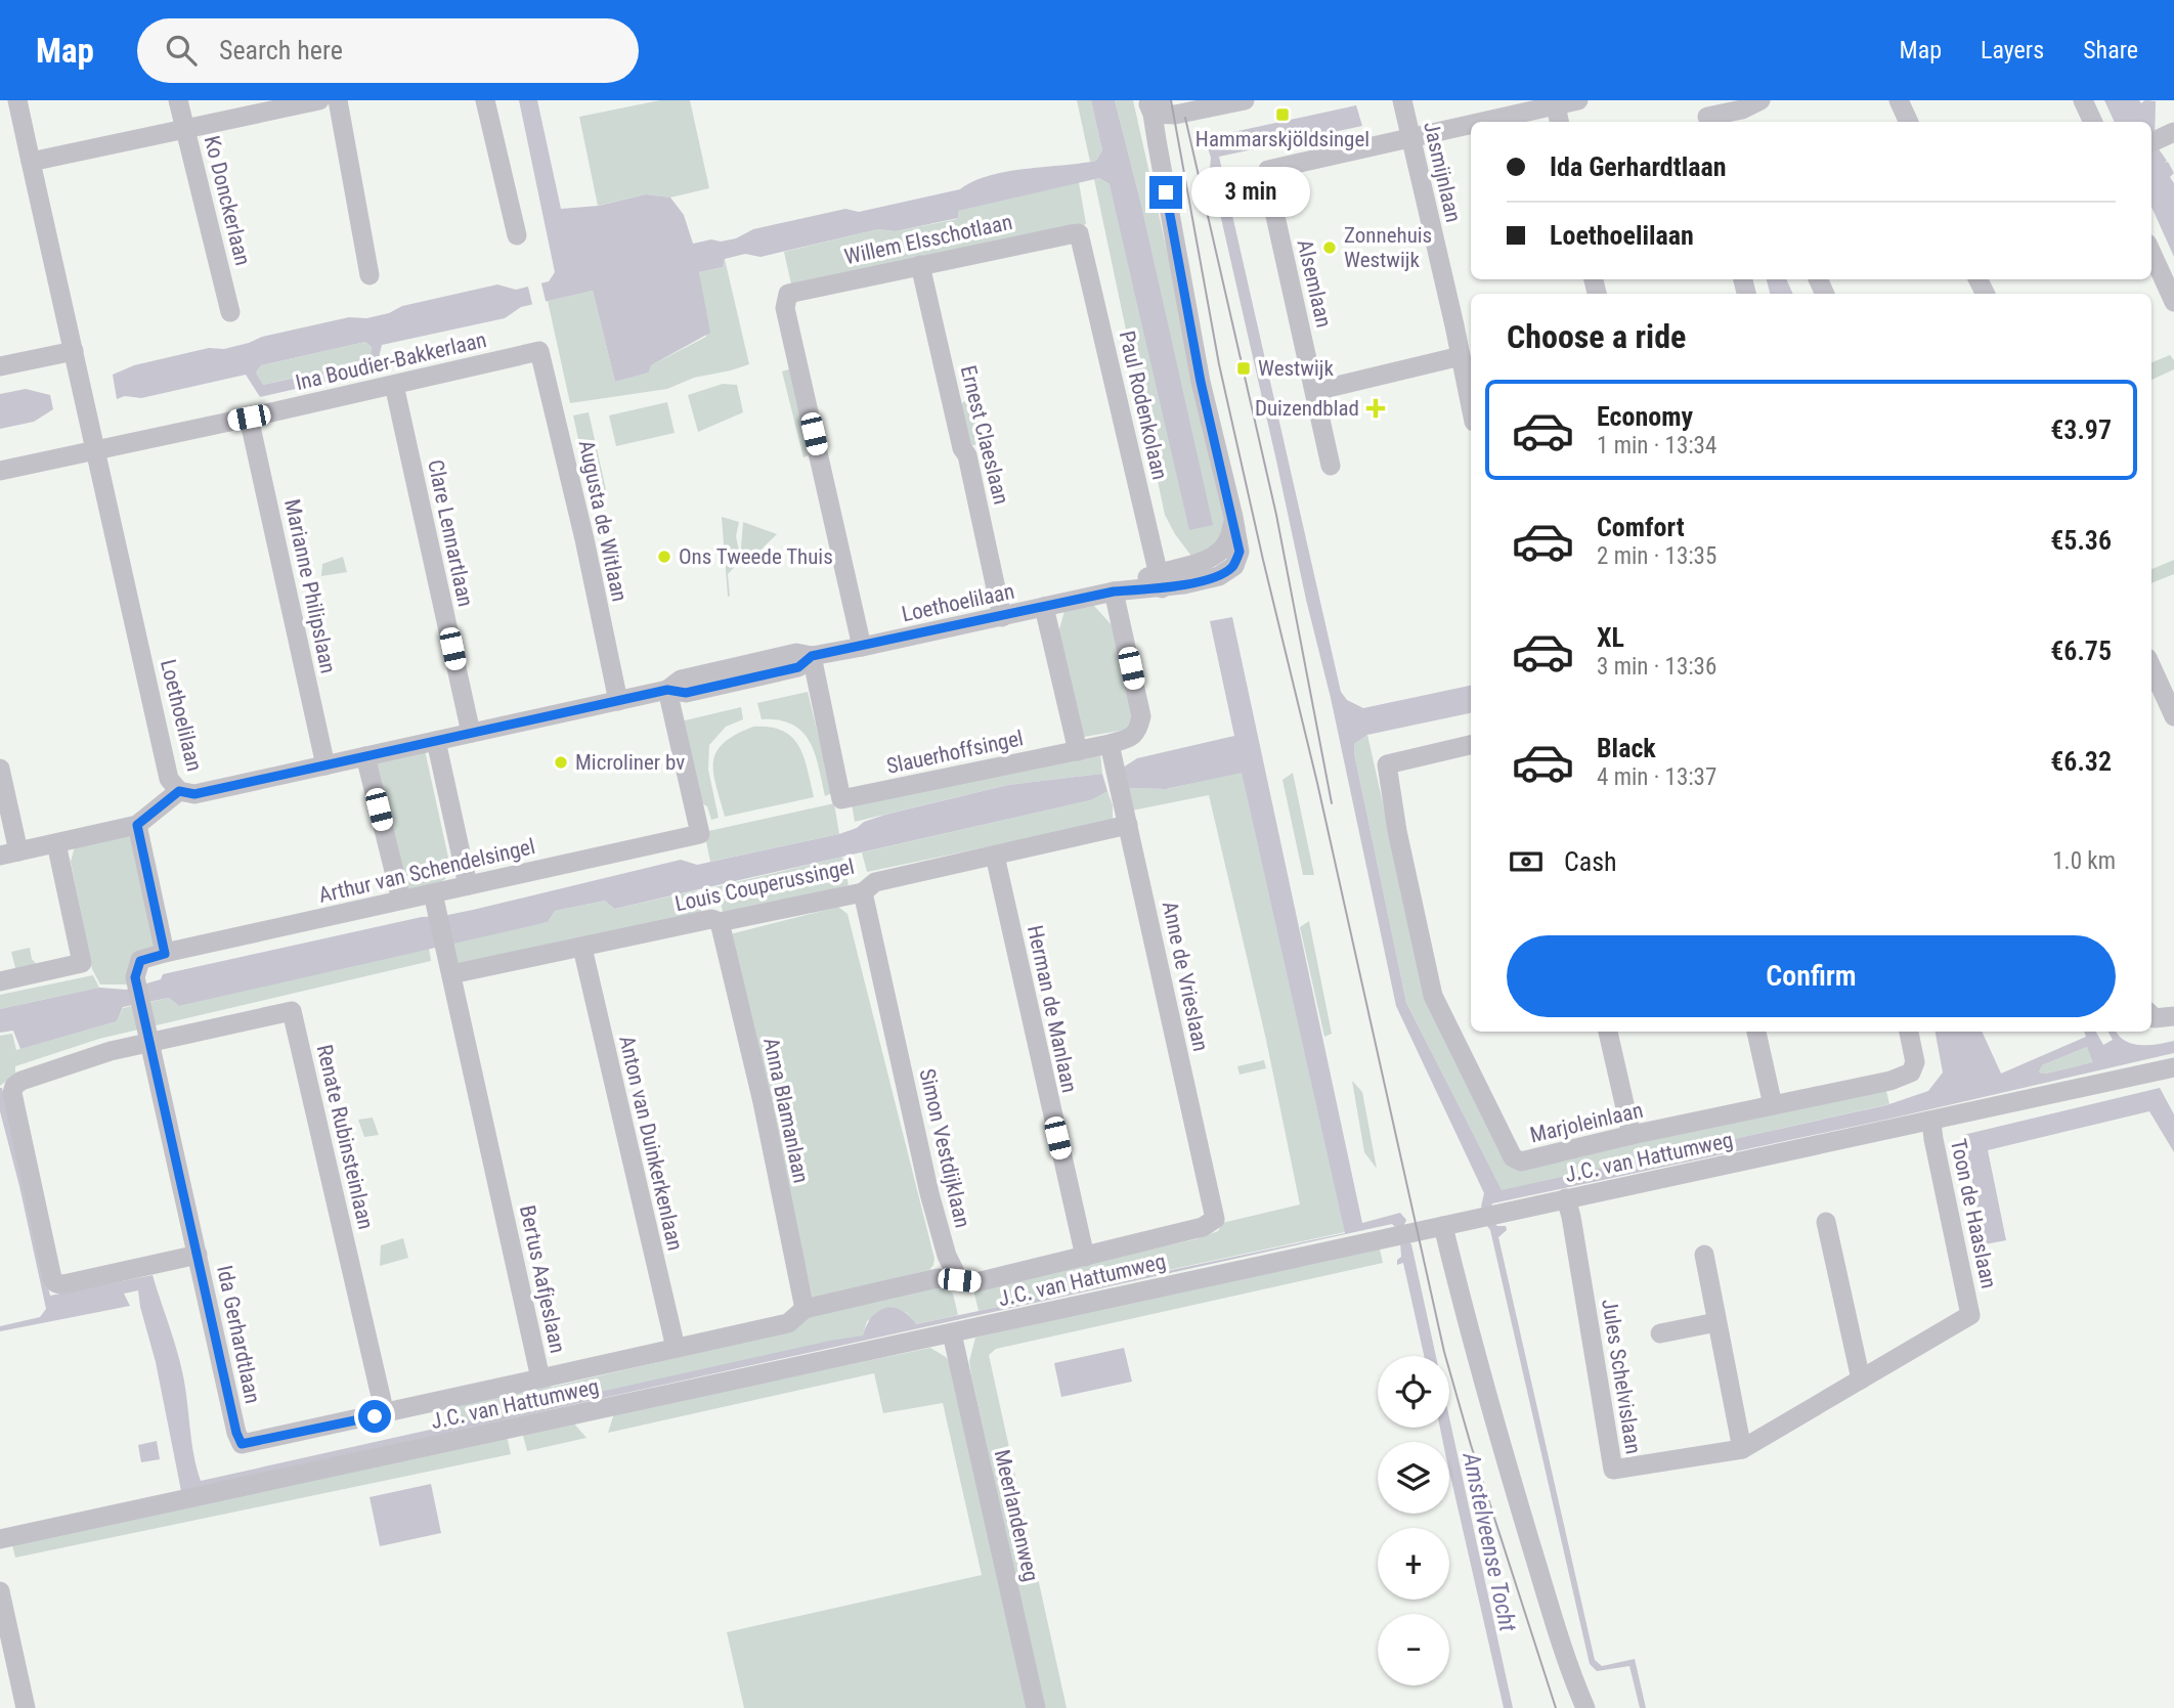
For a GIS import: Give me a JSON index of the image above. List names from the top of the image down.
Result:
{
  "streets": {
    "street": [
      "Jasmijnlaan",
      "Ko Donckerlaan",
      "Willem Elsschotlaan",
      "Alsemlaan",
      "Ina Boudier-Bakkerlaan",
      "Paul Rodenkolaan",
      "Ernest Claeslaan",
      "Augusta de Witlaan",
      "Clare Lennartlaan",
      "Marianne Philipslaan",
      "Loethoelilaan",
      "Slauerhoffsingel",
      "Arthur van Schendelsingel",
      "Louis Couperussingel",
      "Anne de Vrieslaan",
      "Herman de Manlaan",
      "Anna Blamanlaan",
      "Marjoleinlaan",
      "Renate Rubinsteinlaan",
      "Anton van Duinkerkenlaan",
      "Simon Vestdijklaan",
      "J.C. van Hattumweg",
      "Toon de Haaslaan",
      "Bertus Aafjeslaan",
      "Ida Gerhardtlaan",
      "Jules Schelvislaan",
      "Meerlandenweg"
    ]
  },
  "crossings": [
    ["Jasmijnlaan", "Alsemlaan"],
    ["Willem Elsschotlaan", "Paul Rodenkolaan"],
    ["Willem Elsschotlaan", "Ernest Claeslaan"],
    ["Willem Elsschotlaan", "Loethoelilaan"],
    ["Ina Boudier-Bakkerlaan", "Augusta de Witlaan"],
    ["Ina Boudier-Bakkerlaan", "Clare Lennartlaan"],
    ["Ina Boudier-Bakkerlaan", "Marianne Philipslaan"],
    ["Ina Boudier-Bakkerlaan", "Loethoelilaan"],
    ["Paul Rodenkolaan", "Loethoelilaan"],
    ["Ernest Claeslaan", "Loethoelilaan"],
    ["Augusta de Witlaan", "Loethoelilaan"],
    ["Clare Lennartlaan", "Loethoelilaan"],
    ["Marianne Philipslaan", "Loethoelilaan"],
    ["Loethoelilaan", "Slauerhoffsingel"],
    ["Loethoelilaan", "Arthur van Schendelsingel"],
    ["Slauerhoffsingel", "Anne de Vrieslaan"],
    ["Arthur van Schendelsingel", "Bertus Aafjeslaan"],
    ["Arthur van Schendelsingel", "Ida Gerhardtlaan"],
    ["Louis Couperussingel", "Anne de Vrieslaan"],
    ["Louis Couperussingel", "Herman de Manlaan"],
    ["Louis Couperussingel", "Anna Blamanlaan"],
    ["Louis Couperussingel", "Anton van Duinkerkenlaan"],
    ["Louis Couperussingel", "Simon Vestdijklaan"],
    ["Louis Couperussingel", "Bertus Aafjeslaan"],
    ["Anne de Vrieslaan", "Herman de Manlaan"],
    ["Anna Blamanlaan", "Bertus Aafjeslaan"],
    ["Renate Rubinsteinlaan", "Ida Gerhardtlaan"],
    ["Anton van Duinkerkenlaan", "Bertus Aafjeslaan"],
    ["Simon Vestdijklaan", "Bertus Aafjeslaan"],
    ["J.C. van Hattumweg", "Toon de Haaslaan"],
    ["J.C. van Hattumweg", "Jules Schelvislaan"],
    ["J.C. van Hattumweg", "Meerlandenweg"],
    ["Toon de Haaslaan", "Jules Schelvislaan"],
    ["Bertus Aafjeslaan", "Ida Gerhardtlaan"]
  ],
  "water": ["Amstelveense Tocht"],
  "places": {
    "transit": ["Hammarskjöldsingel", "Westwijk"],
    "other": ["Zonnehuis Westwijk", "Ons Tweede Thuis", "Microliner bv"],
    "health": ["Duizendblad"]
  },
  "page": {
    "header": "Map",
    "search": "Search here",
    "nav": ["Map", "Layers", "Share"],
    "banner": ["Ida Gerhardtlaan", "Loethoelilaan"],
    "bubble": "3 min",
    "heading": "Choose a ride",
    "list": [
      {
        "name": "Economy",
        "note": "1 min · 13:34",
        "value": "€3.97"
      },
      {
        "name": "Comfort",
        "note": "2 min · 13:35",
        "value": "€5.36"
      },
      {
        "name": "XL",
        "note": "3 min · 13:36",
        "value": "€6.75"
      },
      {
        "name": "Black",
        "note": "4 min · 13:37",
        "value": "€6.32"
      }
    ],
    "pay": ["Cash", "1.0 km"],
    "buttons": "Confirm",
    "map_buttons": ["+", "−"]
  }
}
